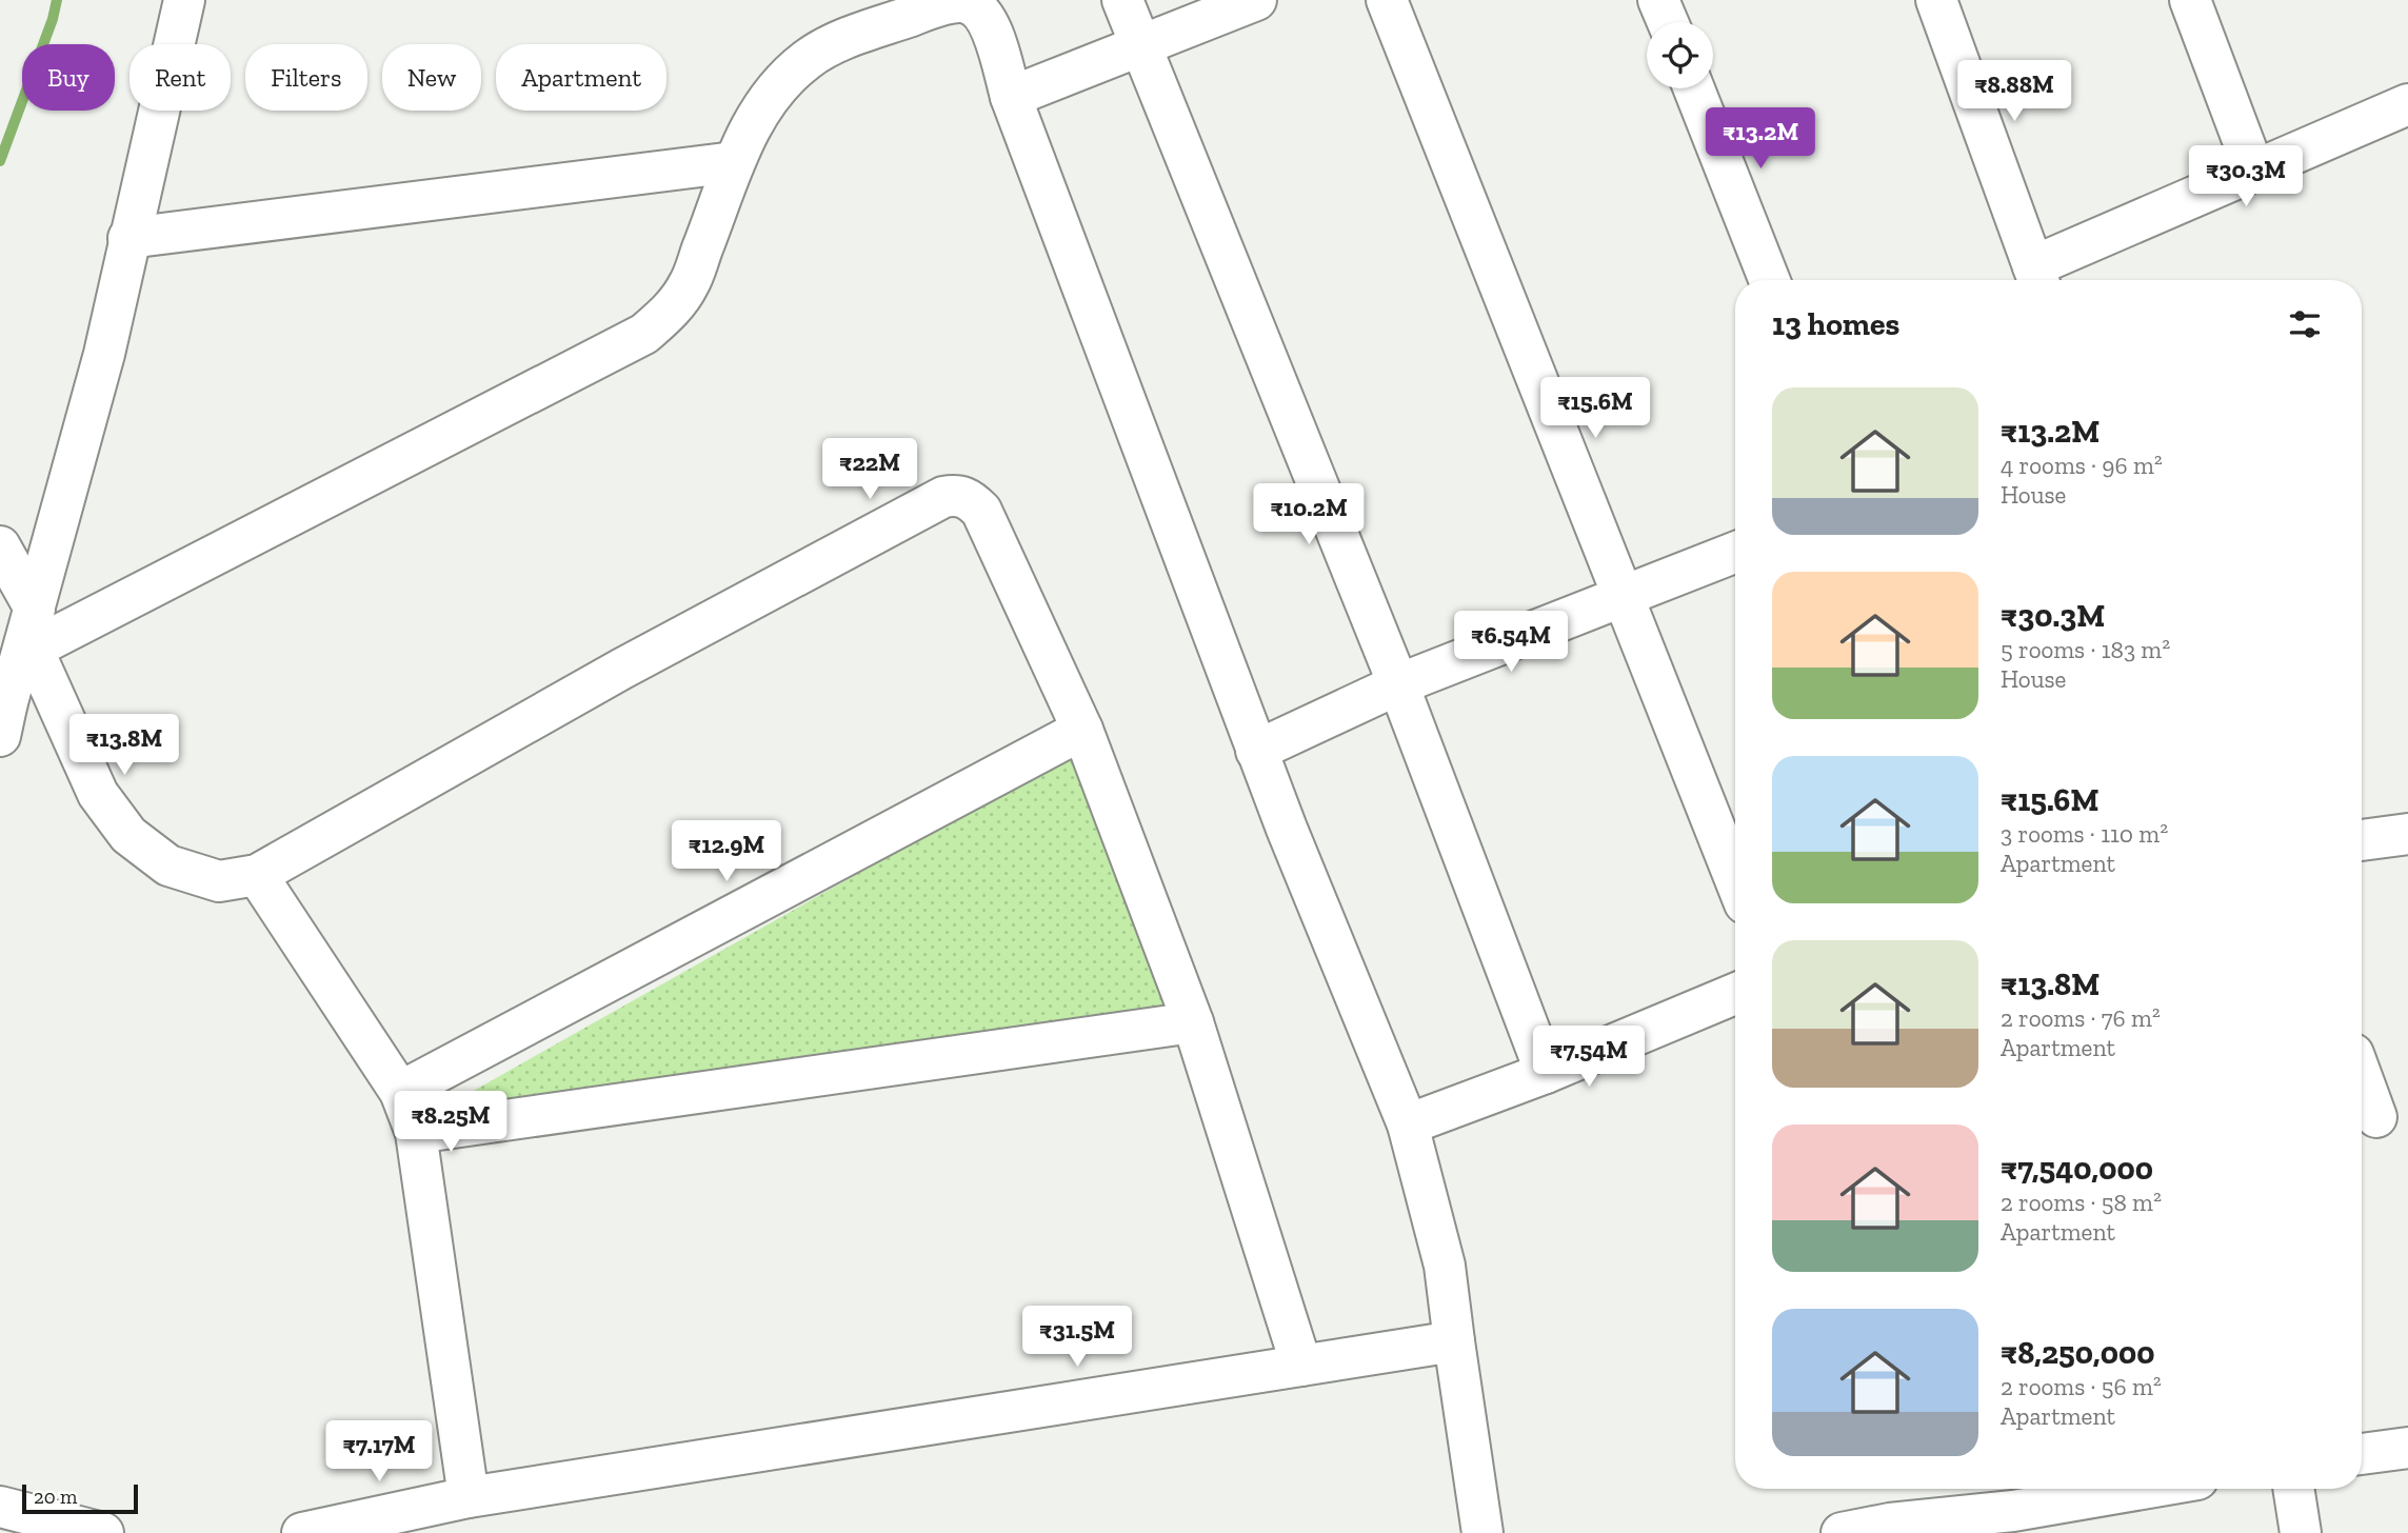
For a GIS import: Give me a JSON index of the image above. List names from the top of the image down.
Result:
{
  "scale_bar": "20 m",
  "page": {
    "chip": [
      "Buy",
      "Rent",
      "Filters",
      "New",
      "Apartment"
    ],
    "price": [
      "₹8.88M",
      "₹13.2M",
      "₹30.3M",
      "₹15.6M",
      "₹22M",
      "₹10.2M",
      "₹6.54M",
      "₹13.8M",
      "₹12.9M",
      "₹7.54M",
      "₹8.25M",
      "₹31.5M",
      "₹7.17M"
    ],
    "heading": "13 homes",
    "list": [
      {
        "name": "₹13.2M",
        "note": "4 rooms · 96 m² · House"
      },
      {
        "name": "₹30.3M",
        "note": "5 rooms · 183 m² · House"
      },
      {
        "name": "₹15.6M",
        "note": "3 rooms · 110 m² · Apartment"
      },
      {
        "name": "₹13.8M",
        "note": "2 rooms · 76 m² · Apartment"
      },
      {
        "name": "₹7,540,000",
        "note": "2 rooms · 58 m² · Apartment"
      },
      {
        "name": "₹8,250,000",
        "note": "2 rooms · 56 m² · Apartment"
      }
    ],
    "scale": "20 m"
  }
}
